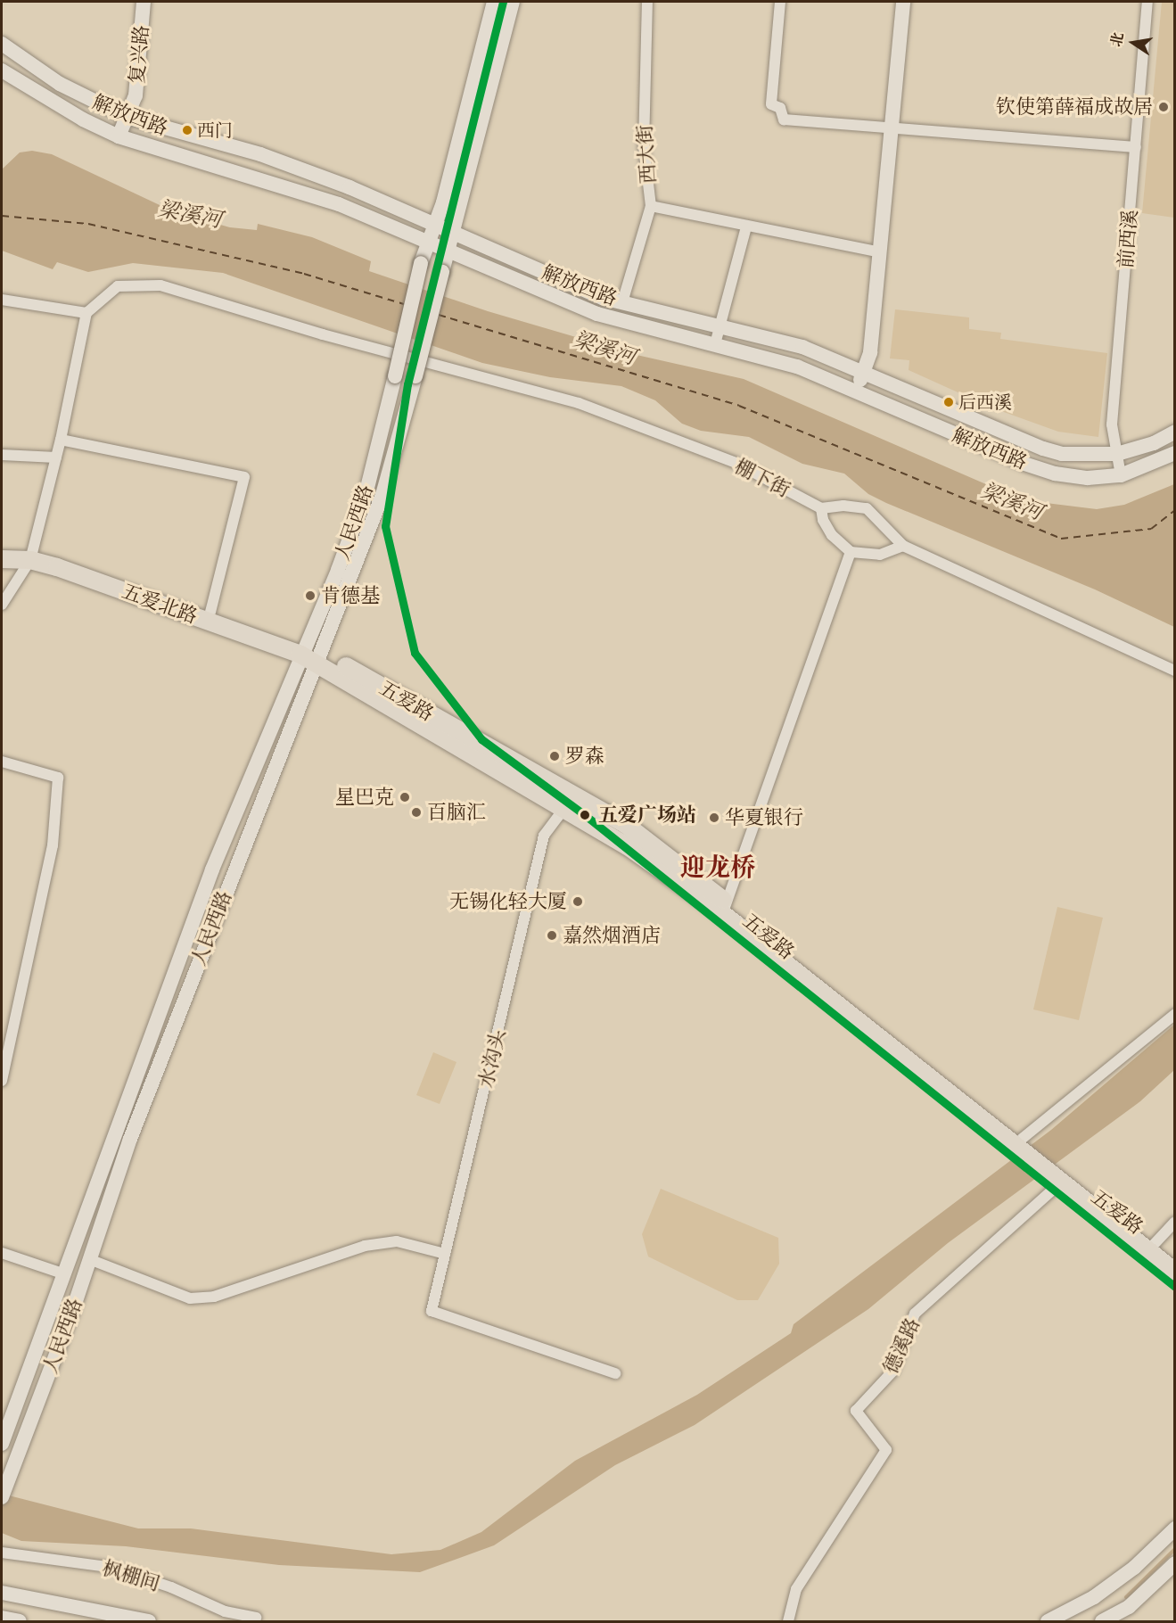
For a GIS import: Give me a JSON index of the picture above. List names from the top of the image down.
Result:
{
  "streets": {
    "main road": [
      "复兴路",
      "解放西路",
      "人民西路",
      "五爱北路",
      "五爱路"
    ],
    "street": [
      "西大街",
      "前西溪",
      "棚下街",
      "水沟头",
      "德溪路",
      "枫棚间"
    ]
  },
  "crossings": [
    ["复兴路", "解放西路"],
    ["解放西路", "西大街"],
    ["解放西路", "前西溪"],
    ["解放西路", "人民西路"],
    ["人民西路", "五爱北路"],
    ["人民西路", "五爱路"],
    ["五爱北路", "五爱路"],
    ["五爱路", "水沟头"],
    ["五爱路", "德溪路"]
  ],
  "districts": ["迎龙桥"],
  "water": ["梁溪河"],
  "places": [
    "钦使第薛福成故居",
    "西门",
    "后西溪",
    "肯德基",
    "罗森",
    "星巴克",
    "百脑汇",
    "五爱广场站",
    "华夏银行",
    "无锡化轻大厦",
    "嘉然烟酒店"
  ],
  "north": "left"
}
